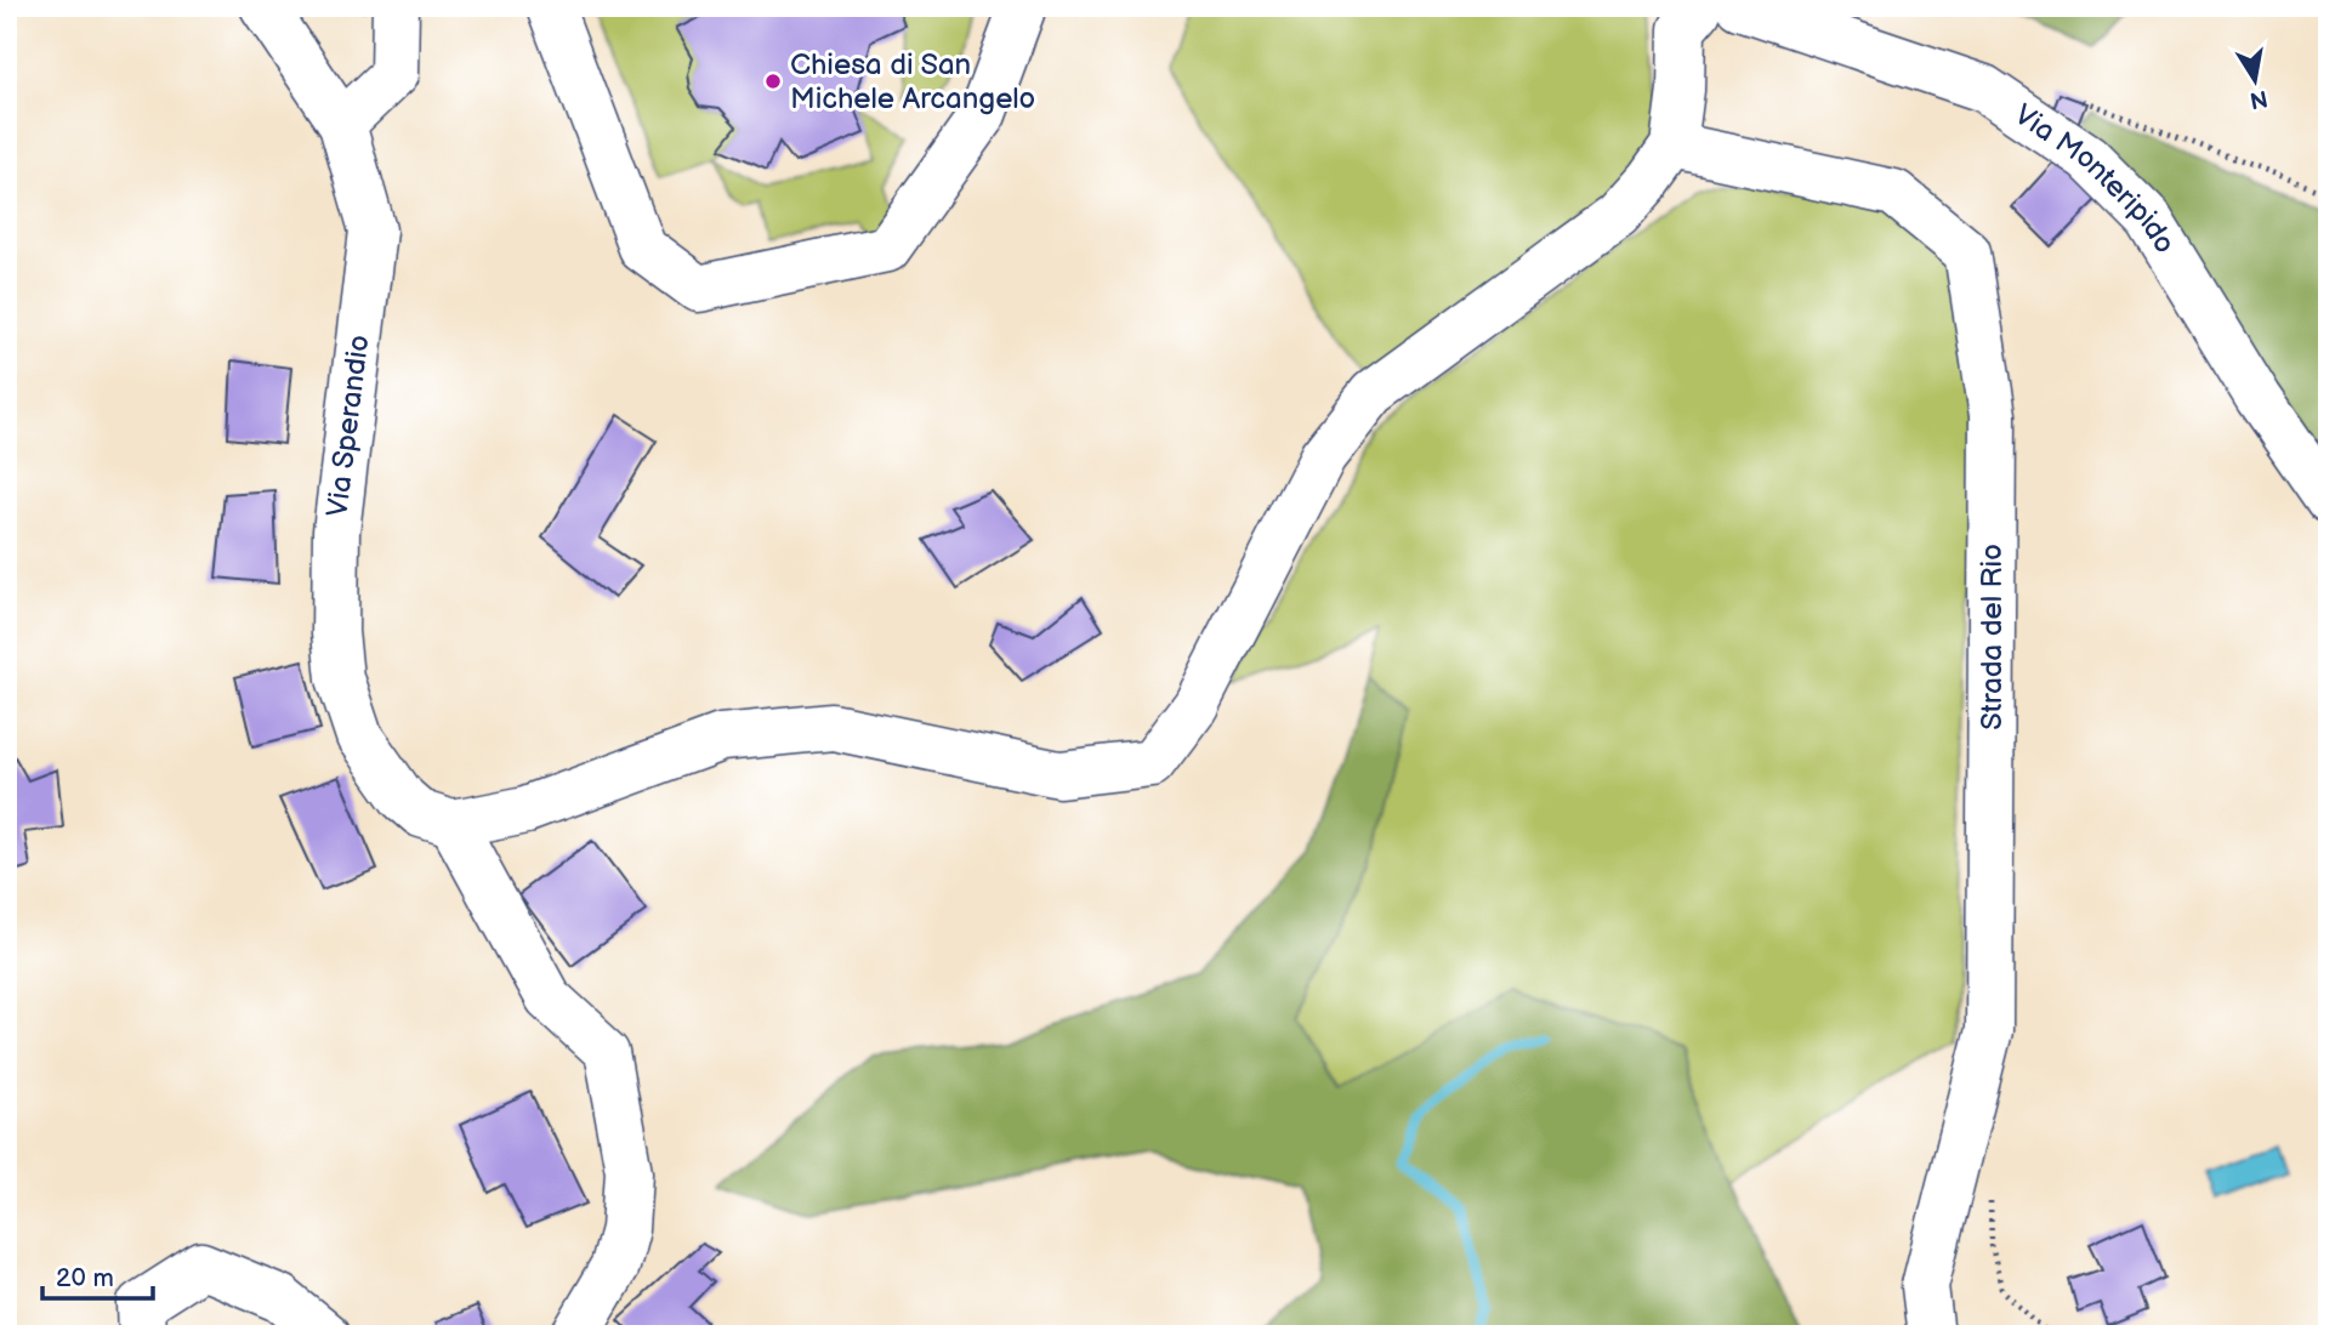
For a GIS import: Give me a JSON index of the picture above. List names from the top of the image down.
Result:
{
  "streets": {
    "street": ["Via Monteripido", "Via Sperandio", "Strada del Rio"]
  },
  "places": ["Chiesa di San Michele Arcangelo"],
  "scale_bar": "20 m",
  "north": "bottom"
}
